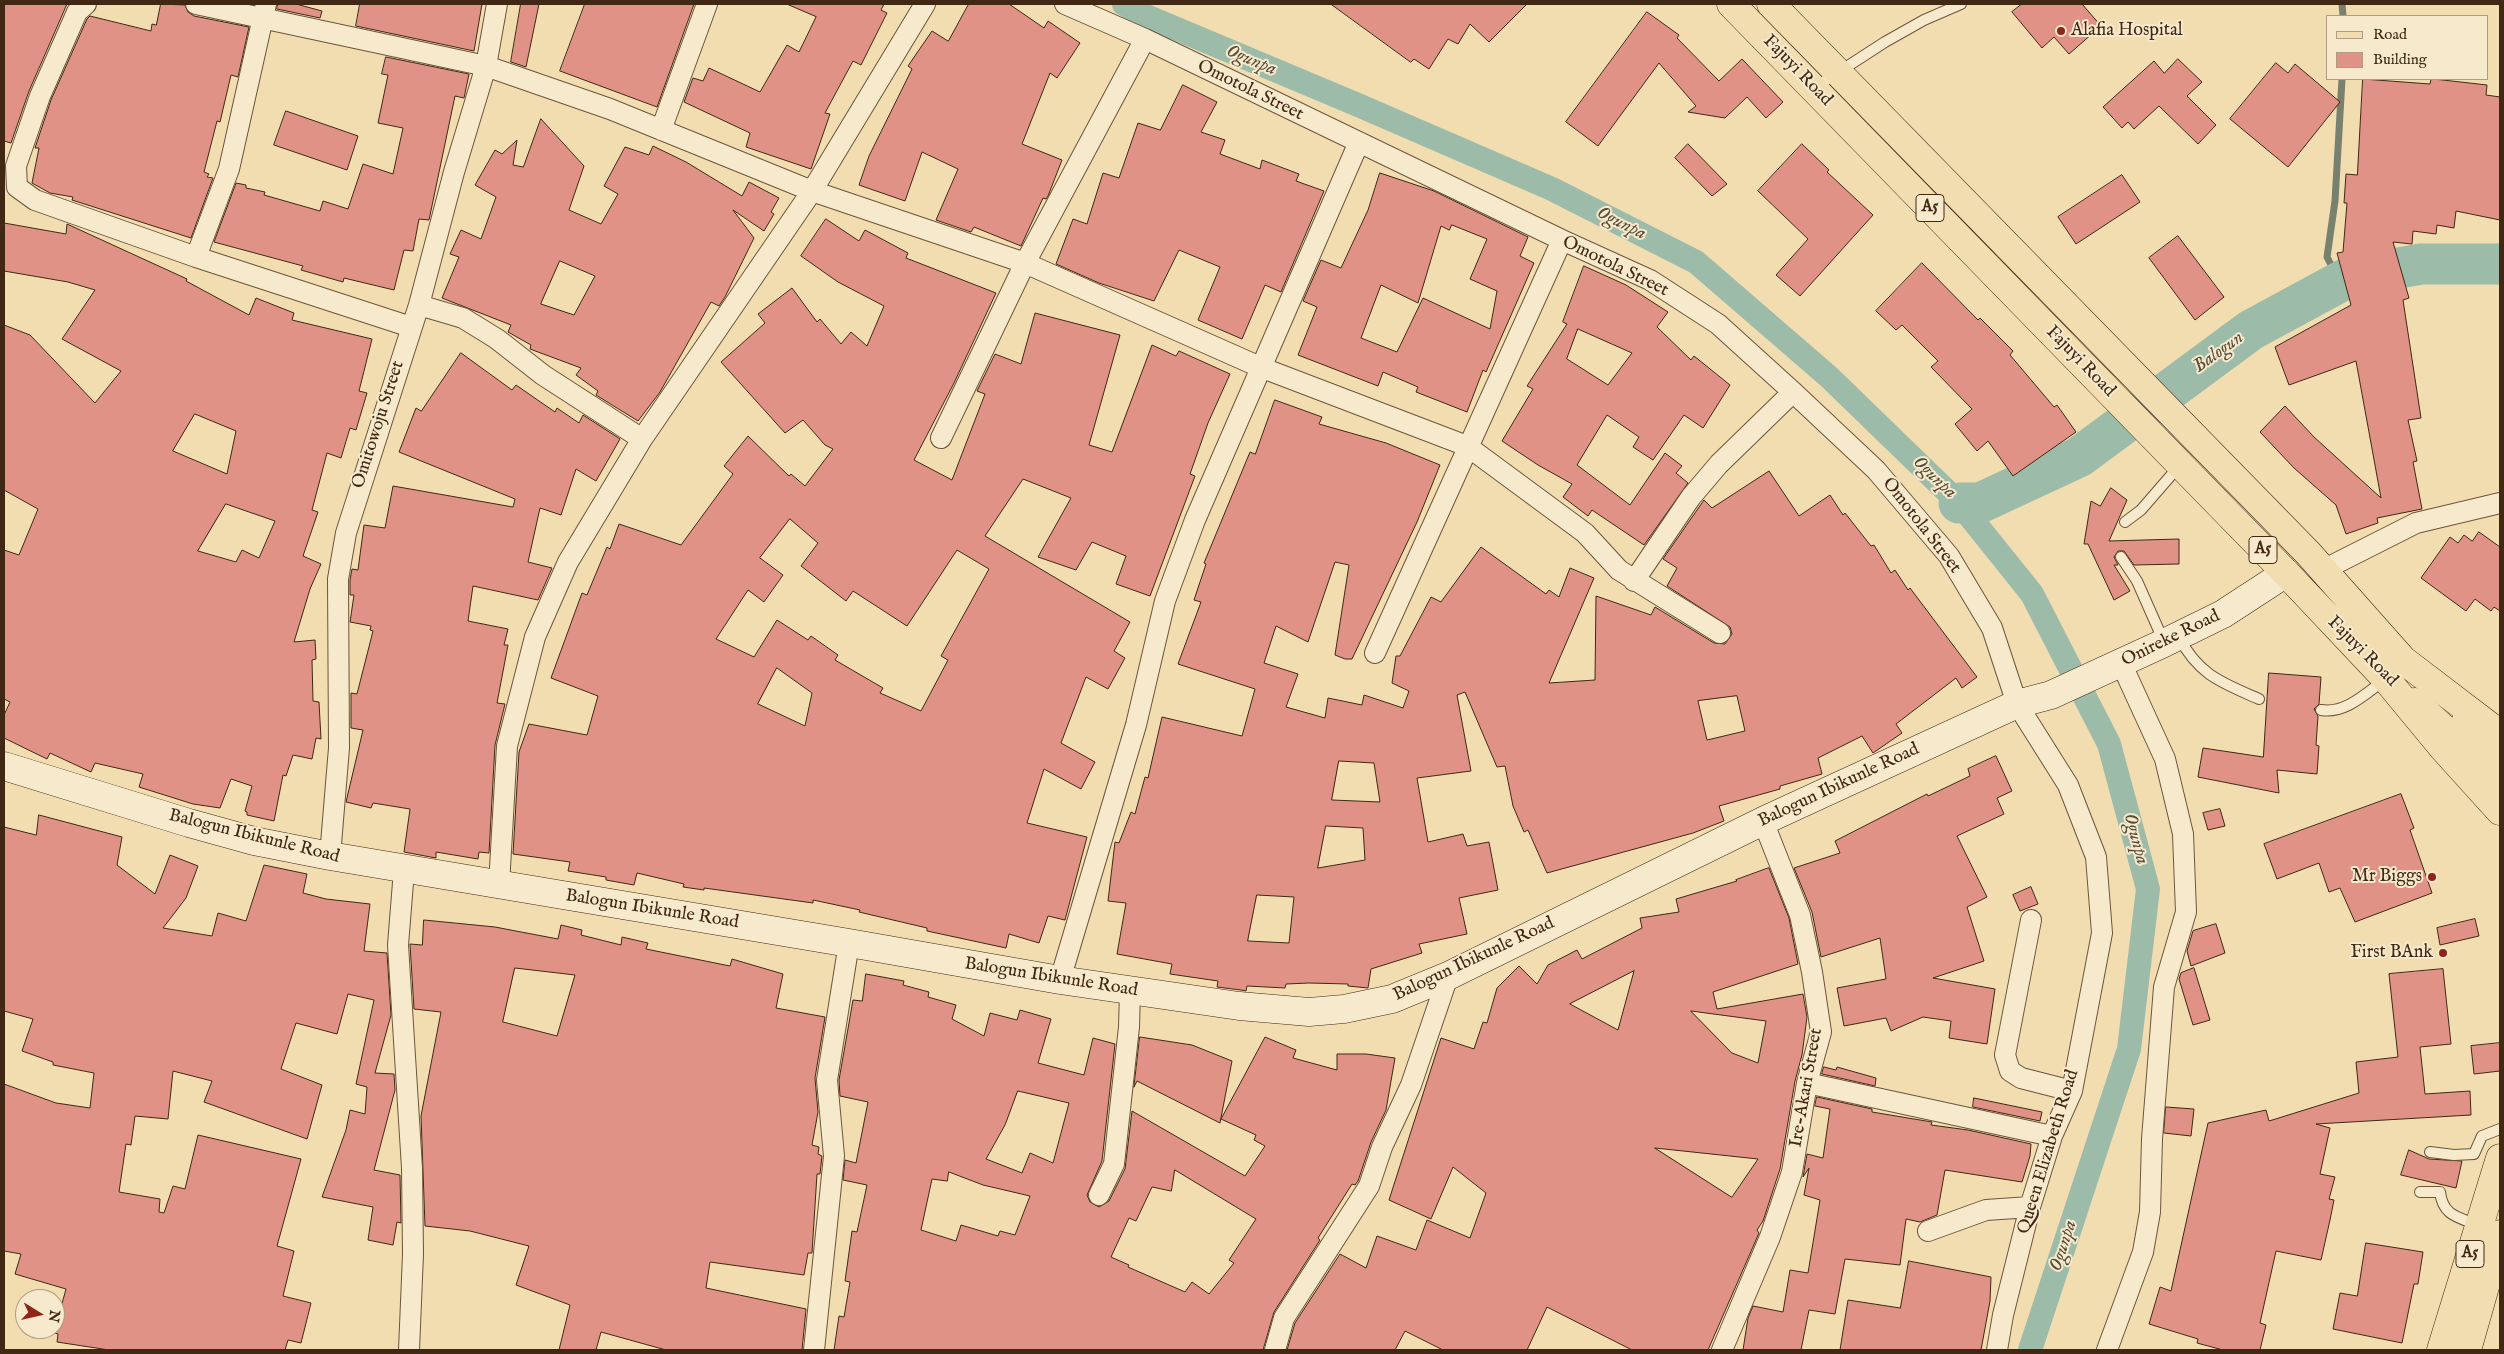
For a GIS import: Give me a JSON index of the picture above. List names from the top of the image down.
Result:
{
  "streets": {
    "main road": ["Fajuyi Road", "A5"],
    "street": [
      "Omotola Street",
      "Omitowoju Street",
      "Onireke Road",
      "Balogun Ibikunle Road",
      "Ire-Akari Street",
      "Queen Elizabeth Road"
    ]
  },
  "crossings": [
    ["Fajuyi Road", "A5"],
    ["Fajuyi Road", "Onireke Road"],
    ["Omotola Street", "Balogun Ibikunle Road"],
    ["Omotola Street", "Queen Elizabeth Road"],
    ["Omitowoju Street", "Balogun Ibikunle Road"],
    ["Onireke Road", "Balogun Ibikunle Road"],
    ["Balogun Ibikunle Road", "Ire-Akari Street"],
    ["Balogun Ibikunle Road", "Queen Elizabeth Road"]
  ],
  "water": ["Ogunpa", "Balogun"],
  "places": ["Alafia Hospital", "Mr Biggs", "First BAnk"],
  "legend": ["Road", "Building"],
  "north": "right"
}
